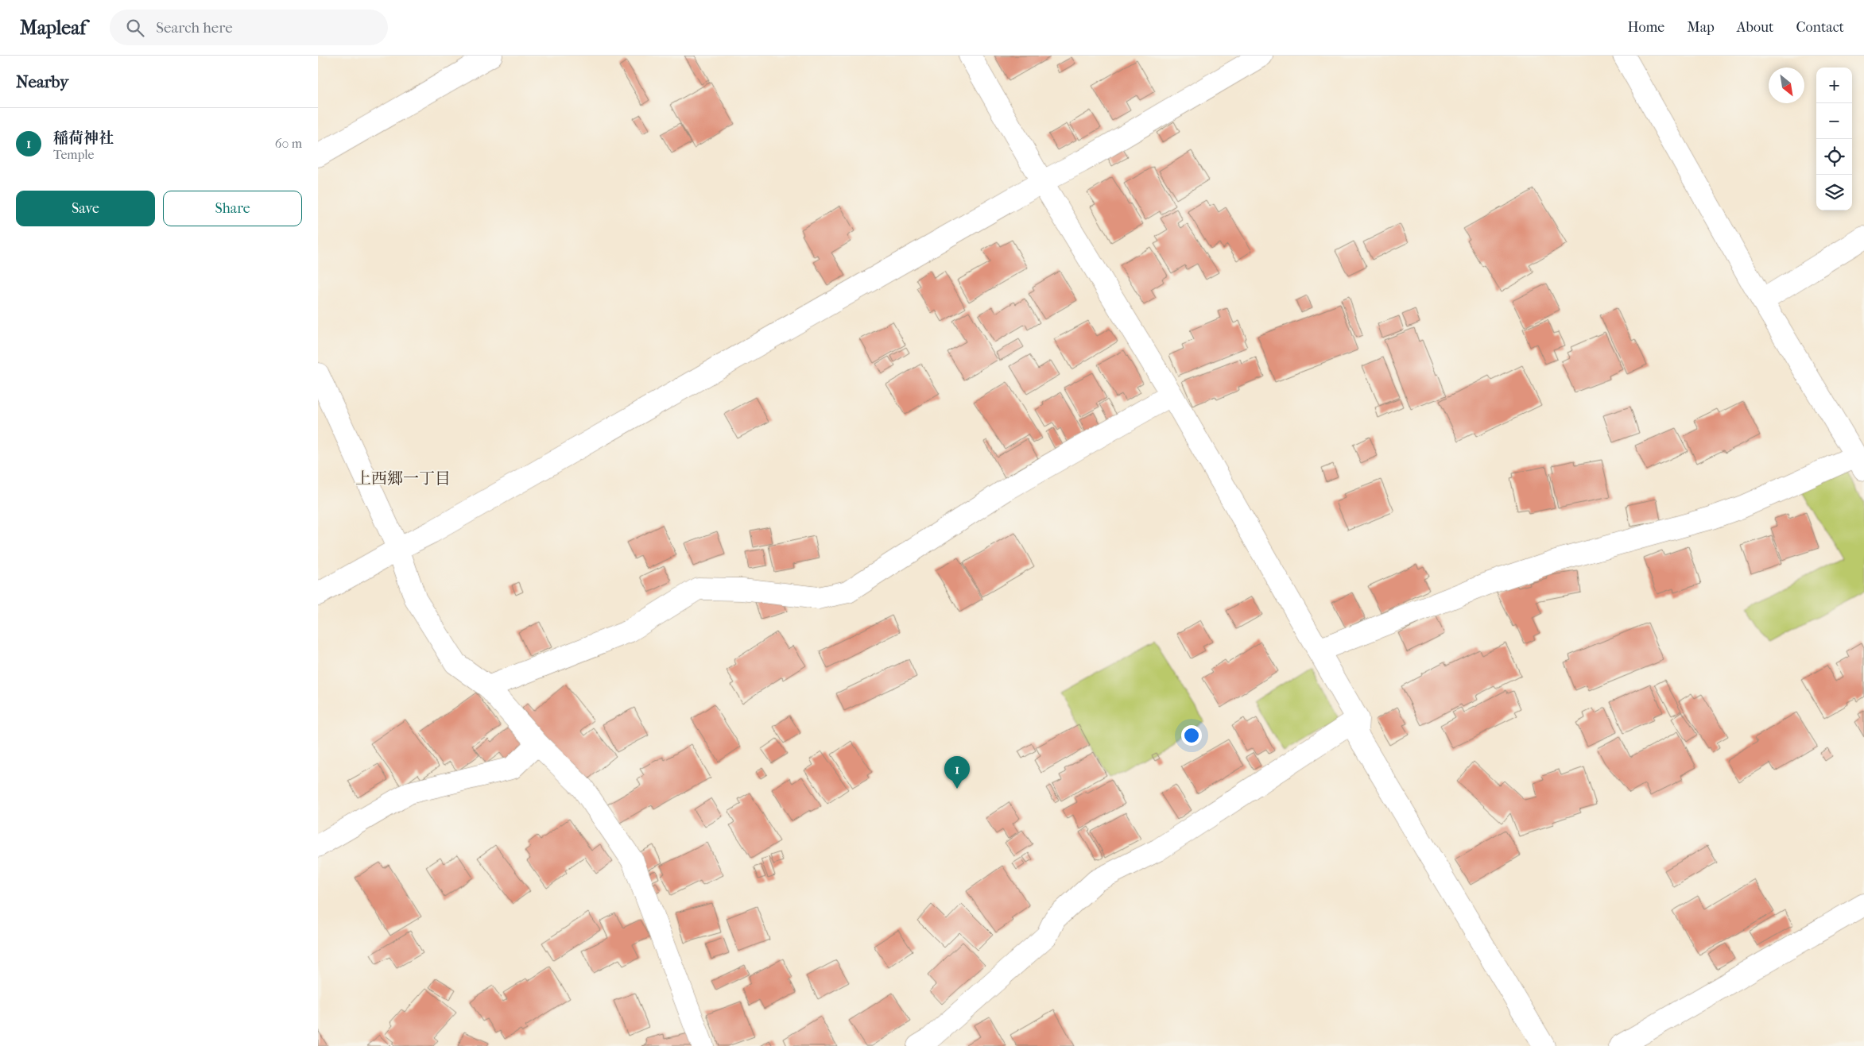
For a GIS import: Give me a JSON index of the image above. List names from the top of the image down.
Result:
{
  "districts": ["上西郷一丁目"],
  "north": "bottom right",
  "page": {
    "header": "Mapleaf",
    "search": "Search here",
    "nav": [
      "Home",
      "Map",
      "About",
      "Contact"
    ],
    "heading": "Nearby",
    "map_buttons": ["+", "−"],
    "list": [
      {
        "mark": "1",
        "name": "稲荷神社",
        "note": "Temple",
        "value": "60 m"
      }
    ],
    "buttons": ["Save", "Share"],
    "pins": "1"
  }
}
